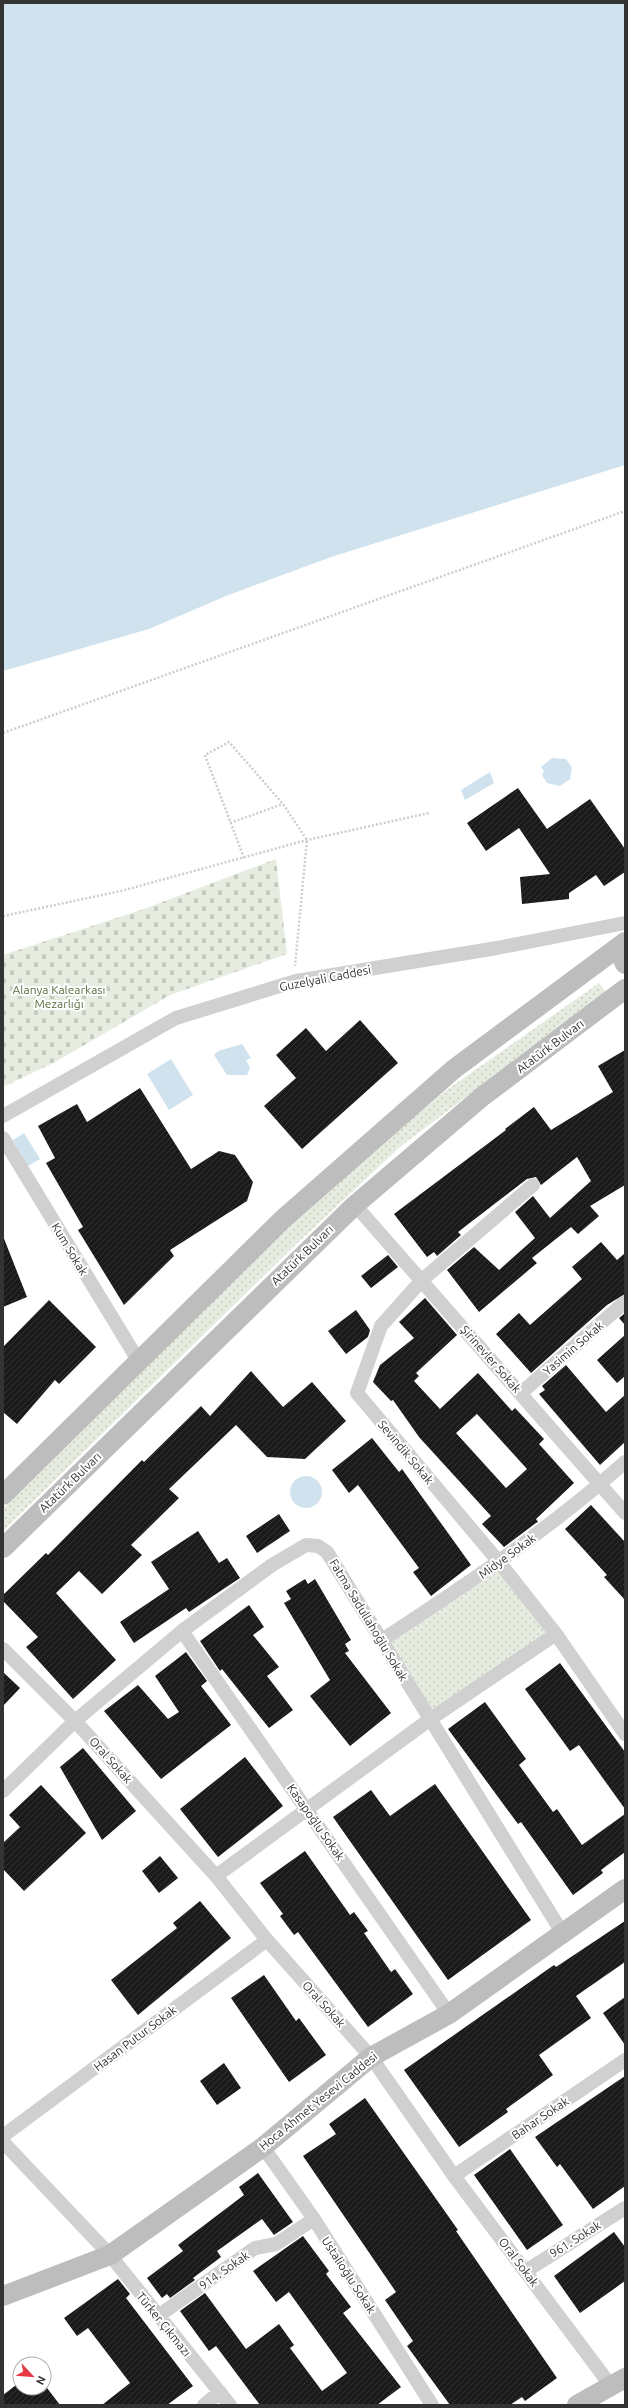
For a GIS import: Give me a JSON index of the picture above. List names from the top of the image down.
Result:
{
  "streets": {
    "street": [
      "Guzelyali Caddesi",
      "Atatürk Bulvarı",
      "Kum Sokak",
      "Yasimin Sokak",
      "Şirinevler Sokak",
      "Sevindik Sokak",
      "Midye Sokak",
      "Fatma Sadullahoğlu Sokak",
      "Oral Sokak",
      "Kasapoğlu Sokak",
      "Hasan Putur Sokak",
      "Hoca Ahmet Yesevi Caddesi",
      "Bahar Sokak",
      "961. Sokak",
      "914. Sokak",
      "Ustalioğlu Sokak",
      "Türker Çıkmazı"
    ]
  },
  "crossings": [
    ["Atatürk Bulvarı", "Şirinevler Sokak"],
    ["Yasimin Sokak", "Şirinevler Sokak"],
    ["Şirinevler Sokak", "Sevindik Sokak"],
    ["Şirinevler Sokak", "Midye Sokak"],
    ["Sevindik Sokak", "Midye Sokak"],
    ["Midye Sokak", "Fatma Sadullahoğlu Sokak"],
    ["Fatma Sadullahoğlu Sokak", "Oral Sokak"],
    ["Fatma Sadullahoğlu Sokak", "Kasapoğlu Sokak"],
    ["Fatma Sadullahoğlu Sokak", "Hoca Ahmet Yesevi Caddesi"],
    ["Oral Sokak", "Hasan Putur Sokak"],
    ["Oral Sokak", "Hoca Ahmet Yesevi Caddesi"],
    ["Oral Sokak", "Bahar Sokak"],
    ["Oral Sokak", "961. Sokak"],
    ["Kasapoğlu Sokak", "Hoca Ahmet Yesevi Caddesi"],
    ["Hoca Ahmet Yesevi Caddesi", "Ustalioğlu Sokak"],
    ["Hoca Ahmet Yesevi Caddesi", "Türker Çıkmazı"],
    ["914. Sokak", "Ustalioğlu Sokak"],
    ["914. Sokak", "Türker Çıkmazı"]
  ],
  "parks": ["Alanya Kalearkası Mezarlığı"],
  "north": "bottom right"
}
